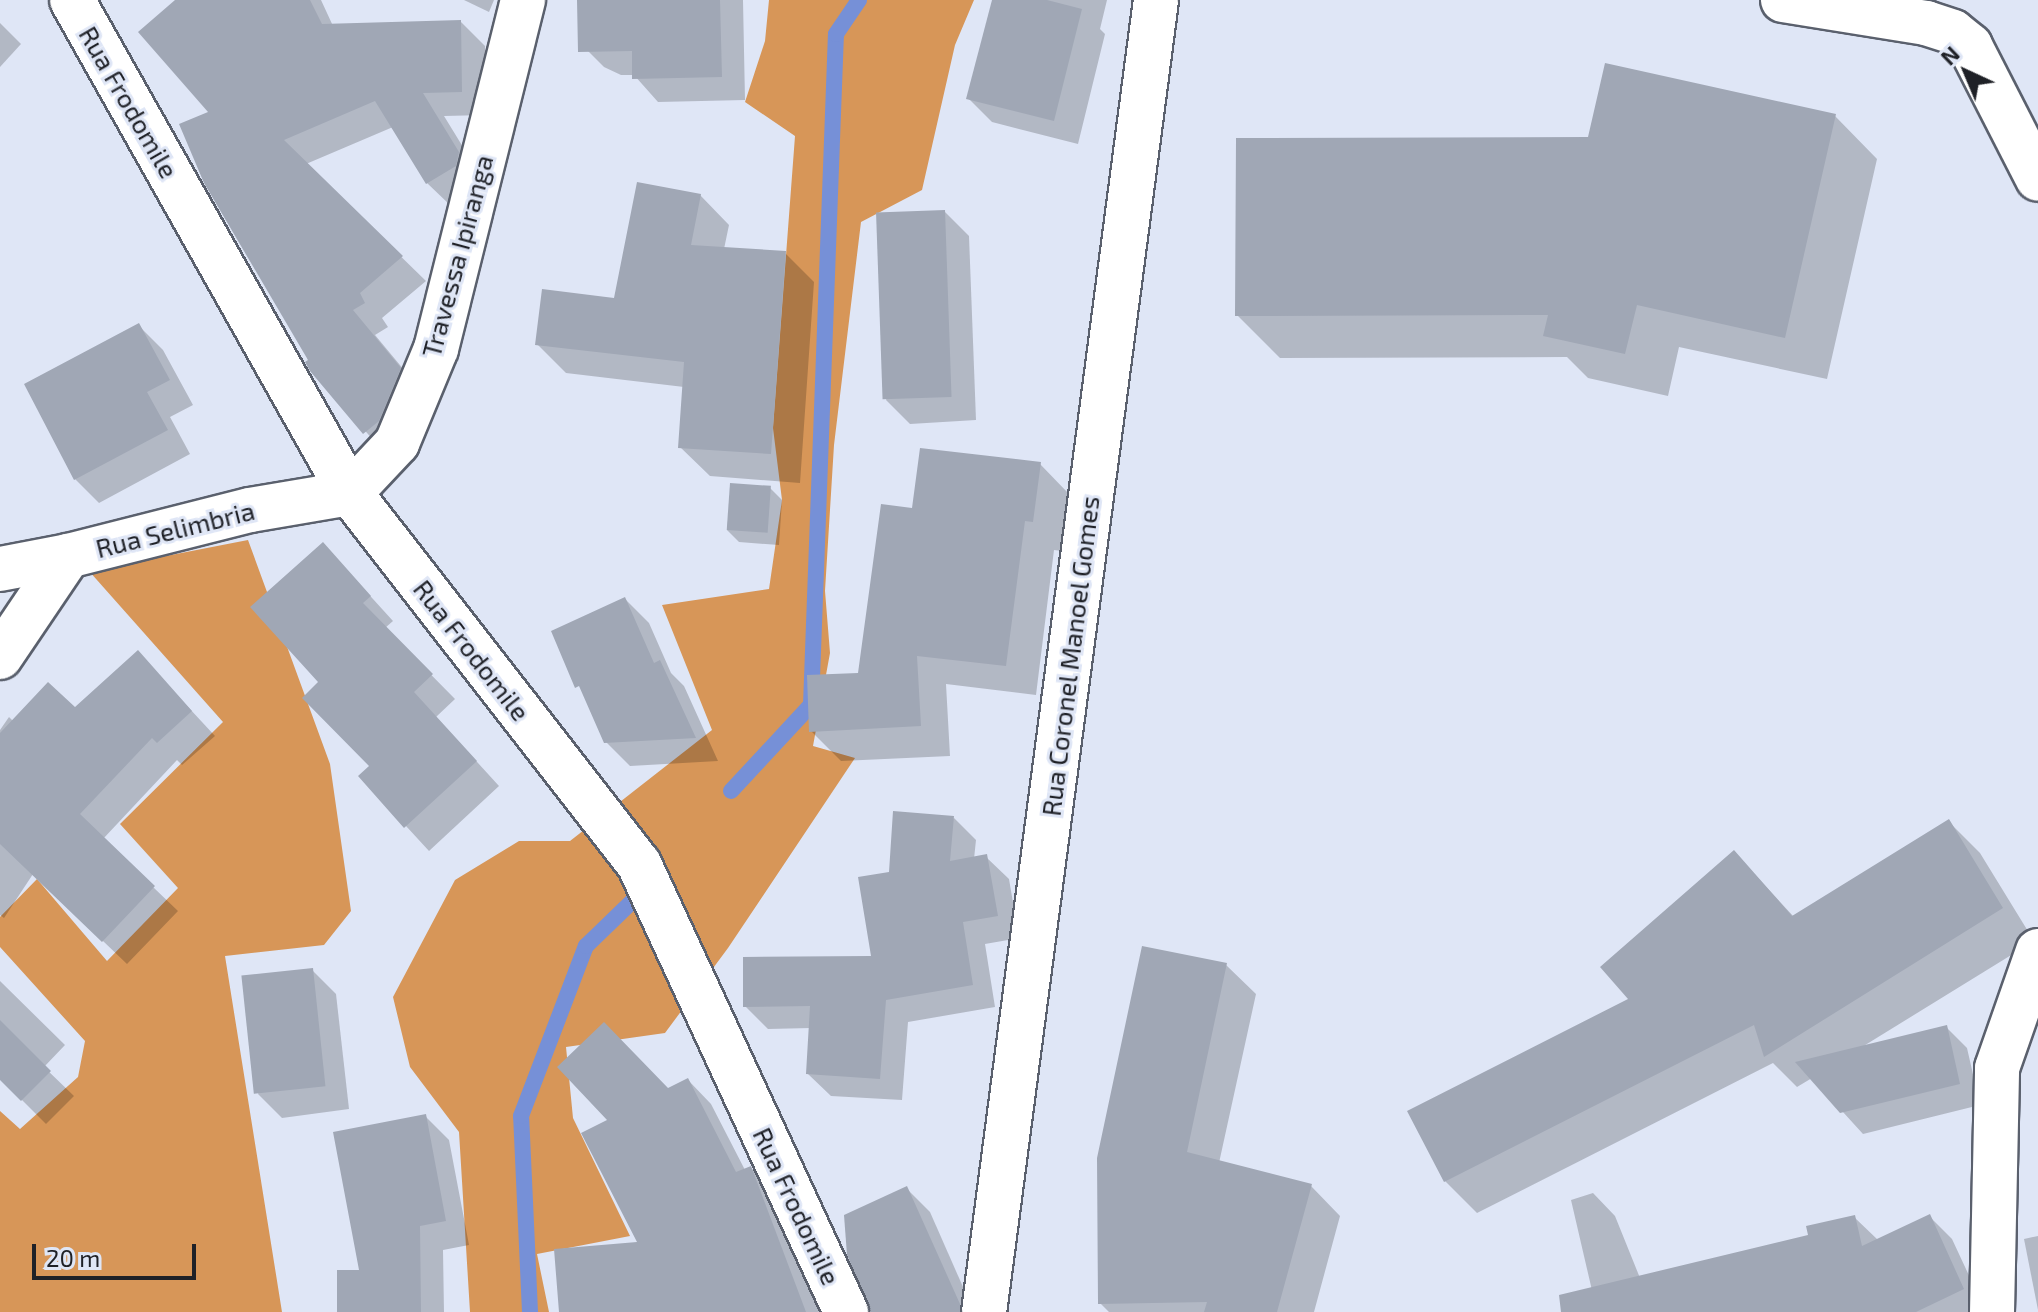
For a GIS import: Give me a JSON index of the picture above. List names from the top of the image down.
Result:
{
  "streets": {
    "street": [
      "Rua Frodomile",
      "Travessa Ipiranga",
      "Rua Selimbria",
      "Rua Coronel Manoel Gomes"
    ]
  },
  "crossings": [
    ["Rua Frodomile", "Travessa Ipiranga"],
    ["Rua Frodomile", "Rua Selimbria"],
    ["Travessa Ipiranga", "Rua Selimbria"]
  ],
  "scale_bar": "20 m",
  "north": "top left"
}
